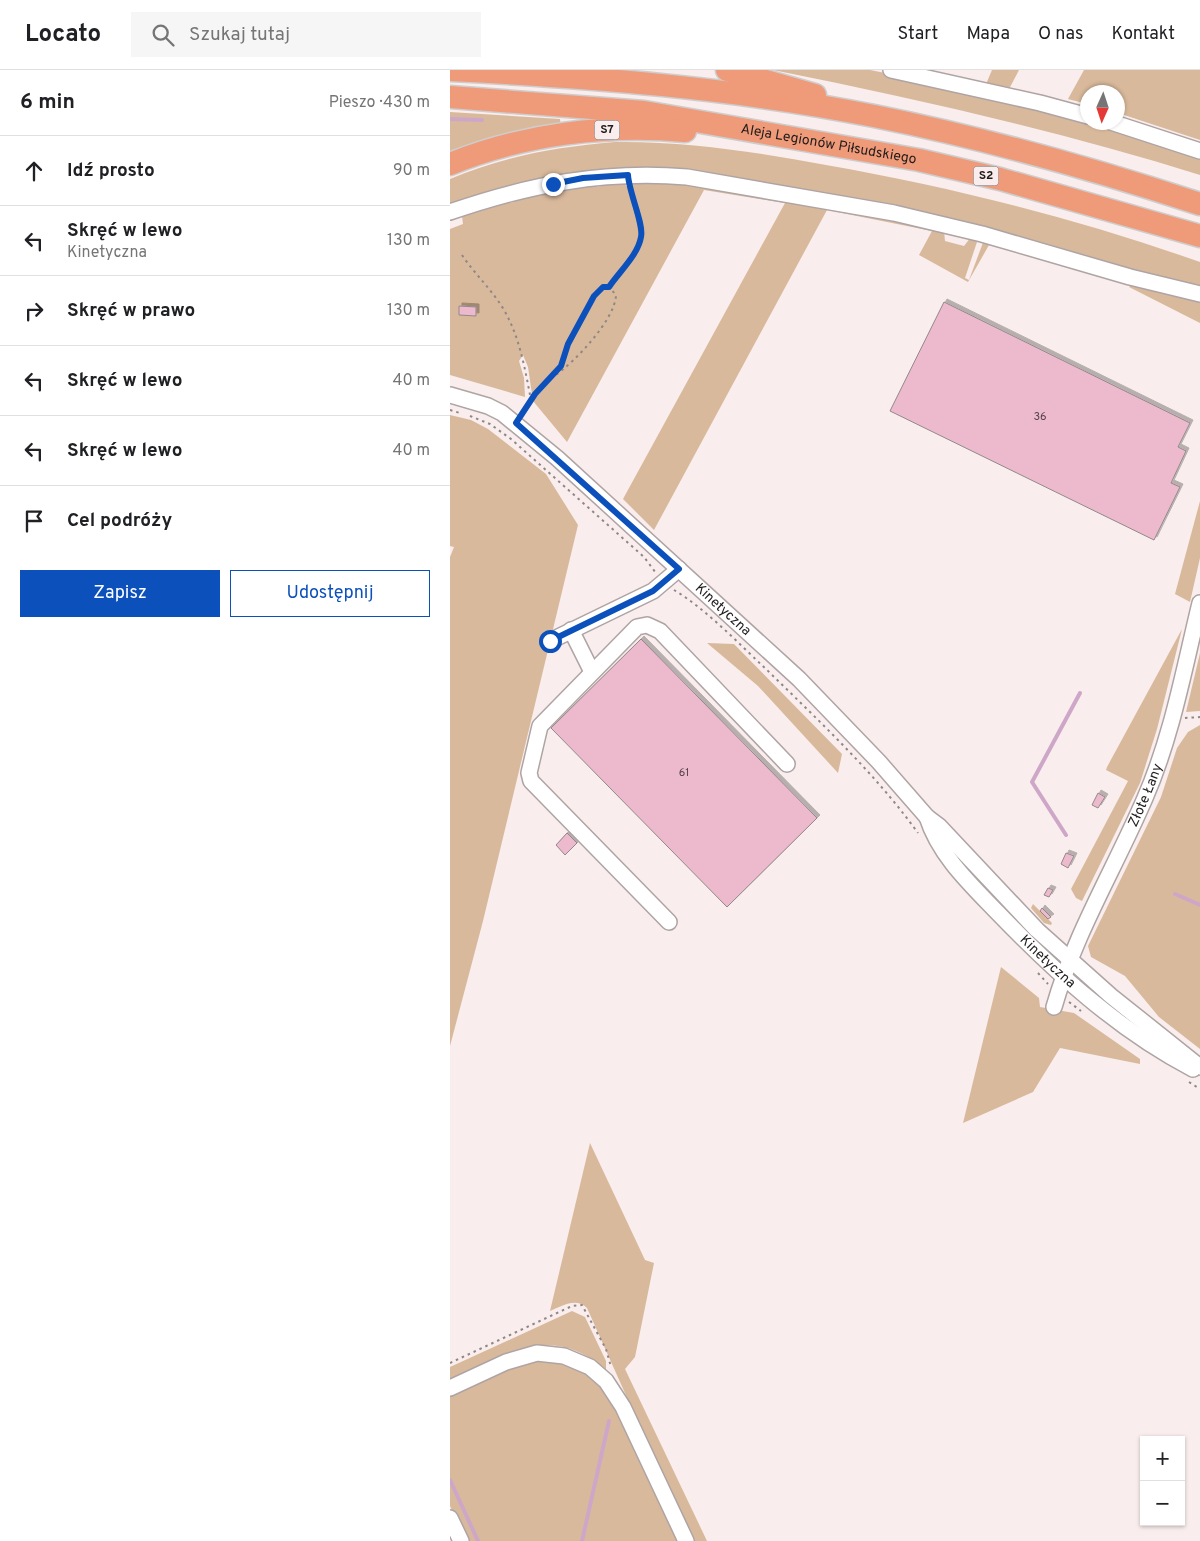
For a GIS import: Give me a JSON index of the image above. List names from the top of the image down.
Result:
{
  "streets": {
    "highway": ["S7", "Aleja Legionów Piłsudskiego", "S2"],
    "street": ["Kinetyczna", "Złote Łany"]
  },
  "crossings": [
    ["S7", "Aleja Legionów Piłsudskiego"],
    ["Kinetyczna", "Złote Łany"]
  ],
  "house_numbers": ["36", "61"],
  "north": "bottom",
  "page": {
    "header": "Locato",
    "search": "Szukaj tutaj",
    "nav": [
      "Start",
      "Mapa",
      "O nas",
      "Kontakt"
    ],
    "heading": ["6 min", "Pieszo · 430 m"],
    "list": [
      ["Idź prosto", "90 m"],
      ["Skręć w lewo", "Kinetyczna", "130 m"],
      ["Skręć w prawo", "130 m"],
      ["Skręć w lewo", "40 m"],
      ["Skręć w lewo", "40 m"],
      "Cel podróży"
    ],
    "buttons": ["Zapisz", "Udostępnij"],
    "map_buttons": ["+", "−"]
  }
}
